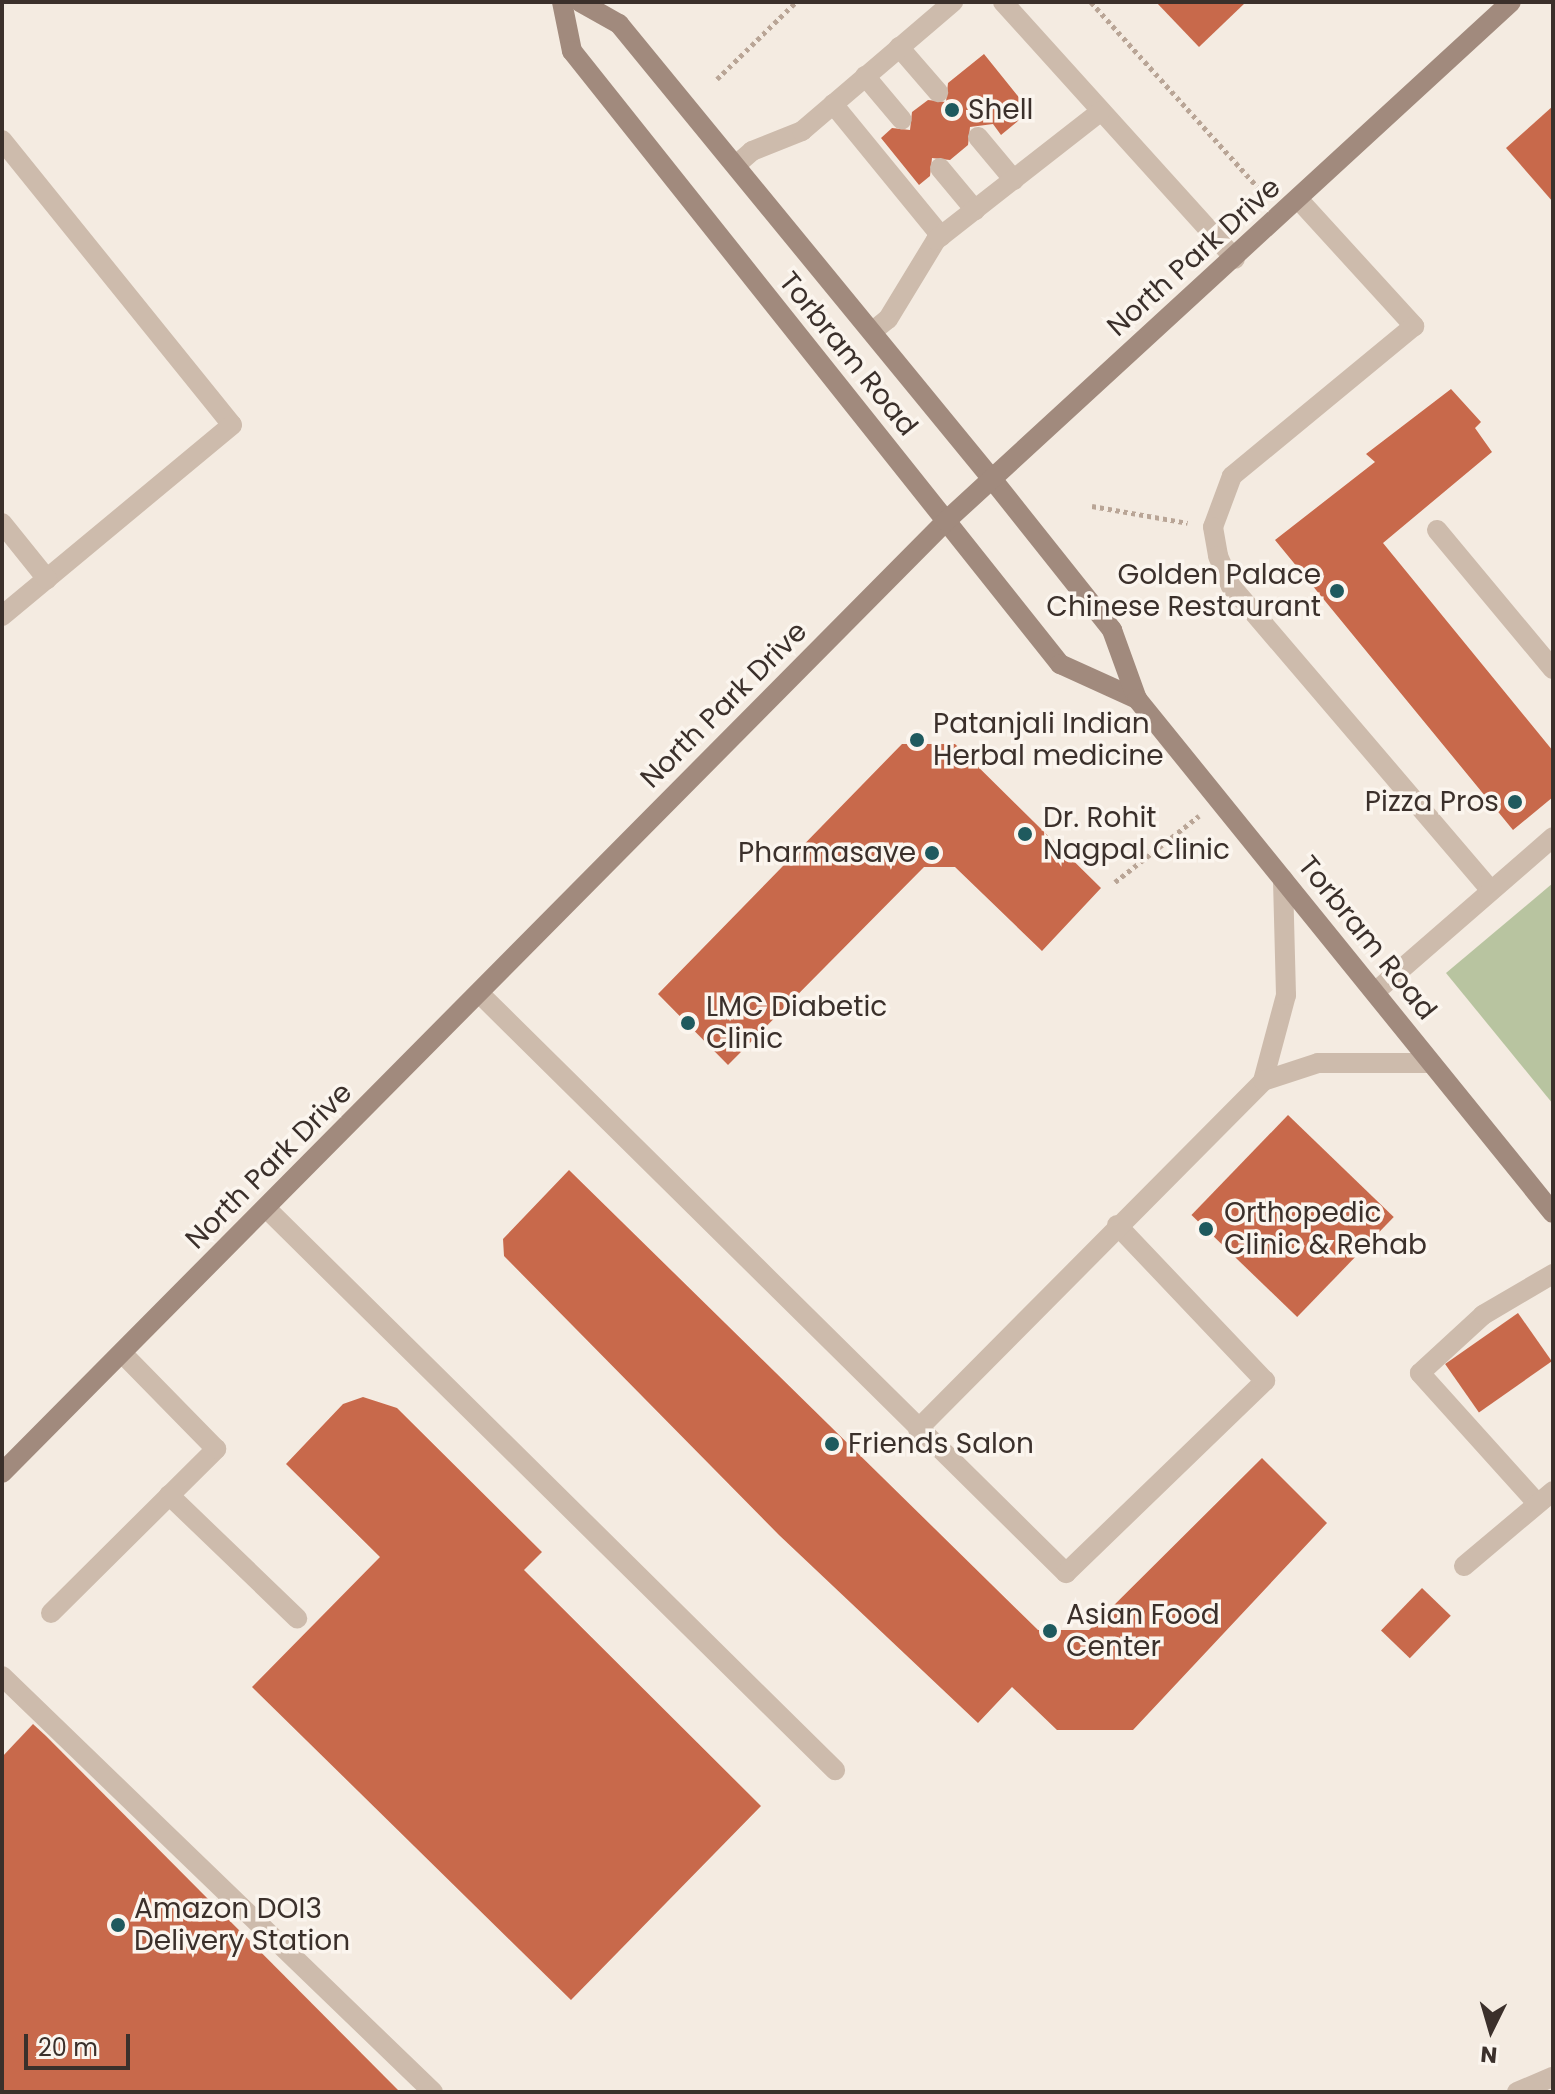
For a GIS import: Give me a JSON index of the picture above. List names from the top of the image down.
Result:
{
  "streets": {
    "main road": ["North Park Drive", "Torbram Road"]
  },
  "crossings": [
    ["North Park Drive", "Torbram Road"]
  ],
  "places": [
    "Shell",
    "Golden Palace Chinese Restaurant",
    "Patanjali Indian Herbal medicine",
    "Pizza Pros",
    "Dr. Rohit Nagpal Clinic",
    "Pharmasave",
    "LMC Diabetic Clinic",
    "Orthopedic Clinic & Rehab",
    "Friends Salon",
    "Asian Food Center",
    "Amazon DOI3 Delivery Station"
  ],
  "scale_bar": "20 m",
  "north": "bottom"
}
